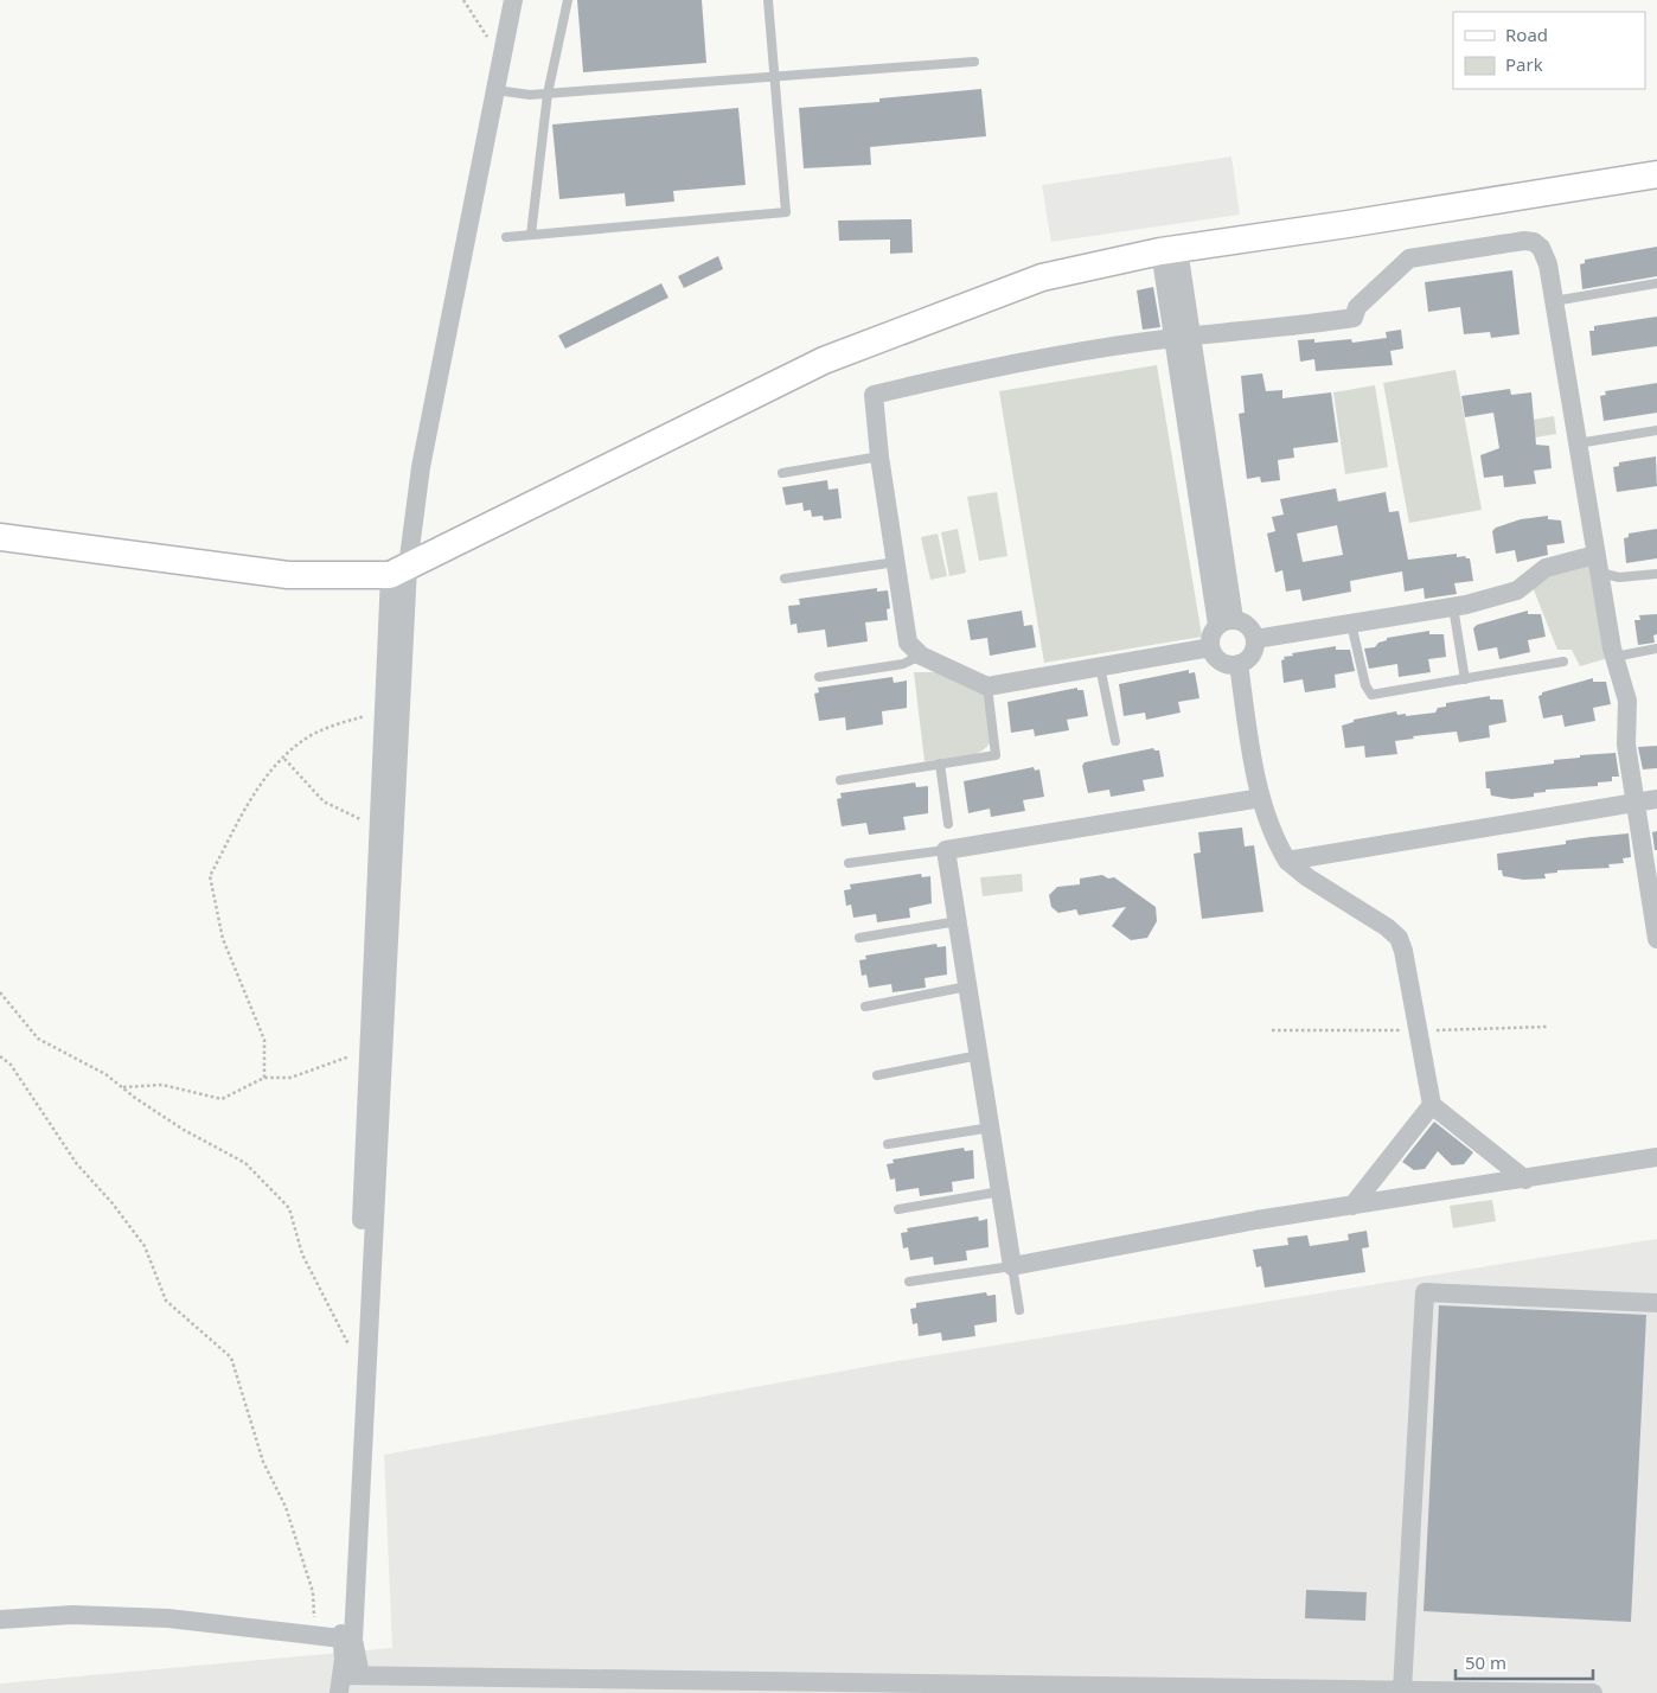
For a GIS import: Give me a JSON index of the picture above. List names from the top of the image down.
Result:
{
  "legend": ["Road", "Park"],
  "scale_bar": "50 m"
}
